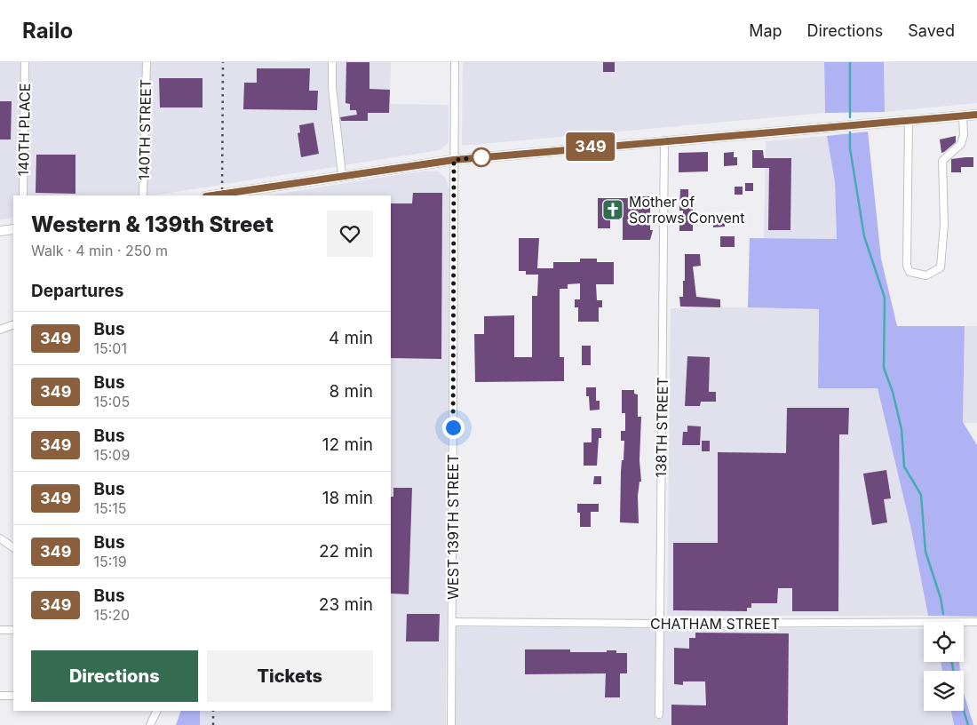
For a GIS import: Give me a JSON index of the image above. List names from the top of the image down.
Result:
{
  "streets": {
    "street": [
      "140TH PLACE",
      "140TH STREET",
      "138TH STREET",
      "WEST 139TH STREET",
      "CHATHAM STREET"
    ]
  },
  "crossings": [
    ["138TH STREET", "CHATHAM STREET"],
    ["WEST 139TH STREET", "CHATHAM STREET"]
  ],
  "places": {
    "church": ["Mother of Sorrows Convent"]
  },
  "lines": ["bus line 349"],
  "page": {
    "header": "Railo",
    "nav": ["Map", "Directions", "Saved"],
    "on_map": "349",
    "heading": [
      ["Western & 139th Street", "Walk · 4 min · 250 m"],
      "Departures"
    ],
    "list": [
      {
        "mark": "349",
        "name": "Bus",
        "note": "15:01",
        "value": "4 min"
      },
      {
        "mark": "349",
        "name": "Bus",
        "note": "15:05",
        "value": "8 min"
      },
      {
        "mark": "349",
        "name": "Bus",
        "note": "15:09",
        "value": "12 min"
      },
      {
        "mark": "349",
        "name": "Bus",
        "note": "15:15",
        "value": "18 min"
      },
      {
        "mark": "349",
        "name": "Bus",
        "note": "15:19",
        "value": "22 min"
      },
      {
        "mark": "349",
        "name": "Bus",
        "note": "15:20",
        "value": "23 min"
      }
    ],
    "buttons": ["Directions", "Tickets"]
  }
}
